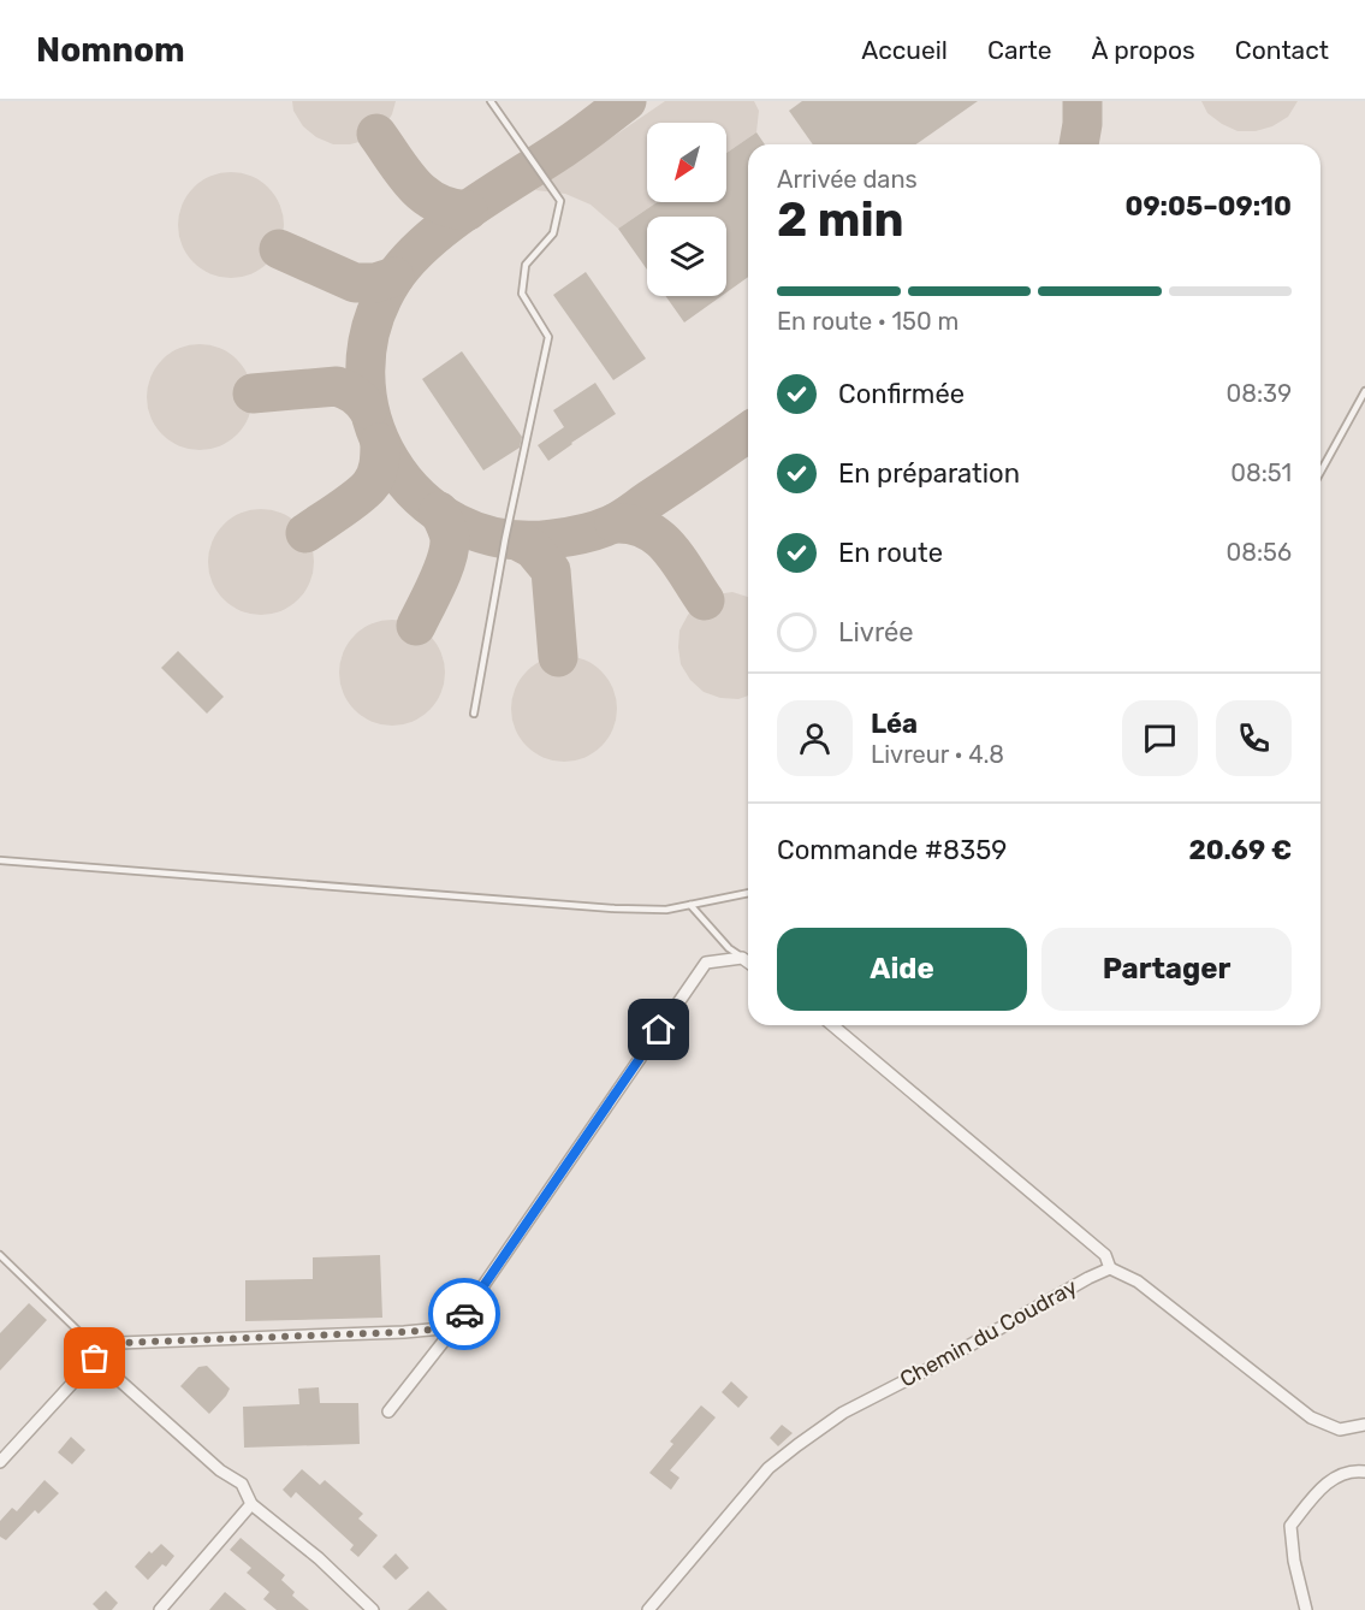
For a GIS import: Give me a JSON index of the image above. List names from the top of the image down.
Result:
{
  "streets": {
    "street": ["Chemin du Coudray"]
  },
  "north": "bottom left",
  "page": {
    "header": "Nomnom",
    "nav": [
      "Accueil",
      "Carte",
      "À propos",
      "Contact"
    ],
    "heading": ["2 min", "Arrivée dans", "09:05–09:10"],
    "panel": [
      "Léa",
      "Livreur · 4.8",
      "Commande #8359",
      "20.69 €"
    ],
    "bar": "En route · 150 m",
    "list": [
      ["Confirmée", "08:39"],
      ["En préparation", "08:51"],
      ["En route", "08:56"],
      "Livrée"
    ],
    "buttons": ["Aide", "Partager"]
  }
}
